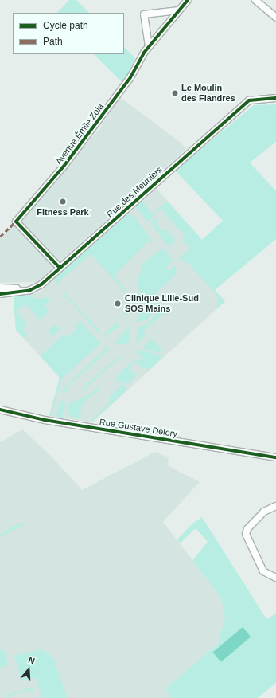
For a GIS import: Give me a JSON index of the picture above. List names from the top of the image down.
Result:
{
  "streets": {
    "street": ["Avenue Émile Zola", "Rue des Meuniers", "Rue Gustave Delory"]
  },
  "crossings": [
    ["Avenue Émile Zola", "Rue des Meuniers"]
  ],
  "places": ["Le Moulin des Flandres", "Fitness Park", "Clinique Lille-Sud SOS Mains"],
  "legend": ["Cycle path", "Path"],
  "north": "top"
}
